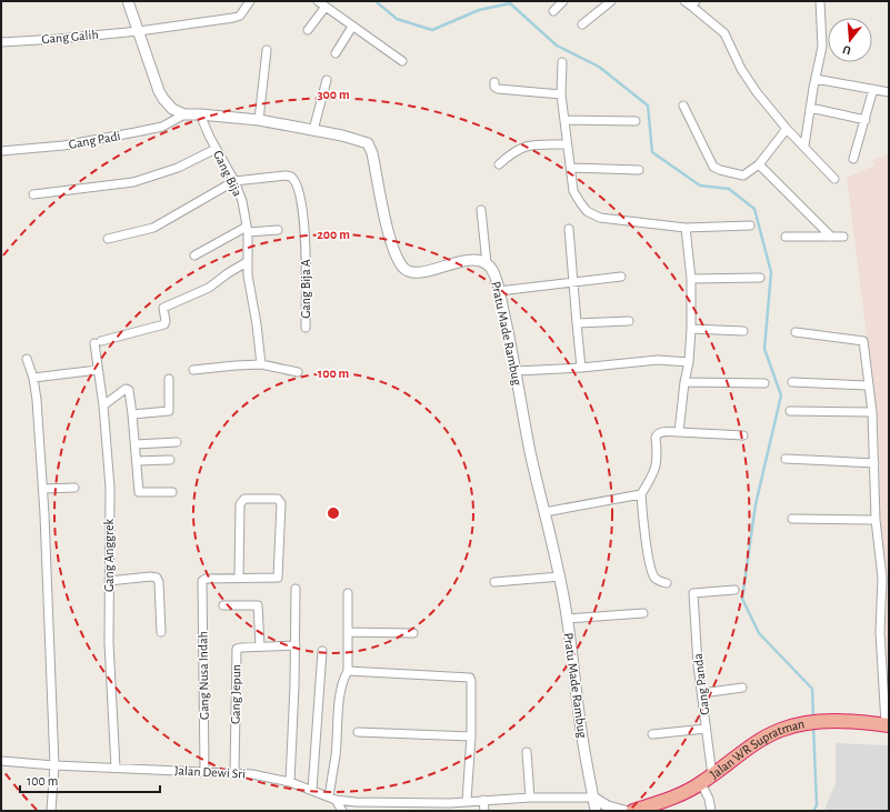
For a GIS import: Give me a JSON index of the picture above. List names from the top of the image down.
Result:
{
  "streets": {
    "highway": ["Jalan WR Supratman"],
    "street": [
      "Gang Galih",
      "Gang Padi",
      "Gang Bija",
      "Gang Bija A",
      "Pratu Made Rambug",
      "Gang Anggrek",
      "Gang Nusa Indah",
      "Gang Panda",
      "Gang Jepun",
      "Jalan Dewi Sri"
    ]
  },
  "crossings": [
    ["Gang Padi", "Pratu Made Rambug"],
    ["Gang Bija", "Gang Bija A"],
    ["Gang Bija", "Pratu Made Rambug"],
    ["Gang Bija", "Gang Anggrek"],
    ["Gang Anggrek", "Jalan Dewi Sri"],
    ["Gang Nusa Indah", "Jalan Dewi Sri"],
    ["Gang Panda", "Jalan WR Supratman"],
    ["Gang Jepun", "Jalan Dewi Sri"]
  ],
  "scale_bar": "100 m",
  "north": "bottom",
  "rings": ["300 m", "200 m", "100 m"]
}
